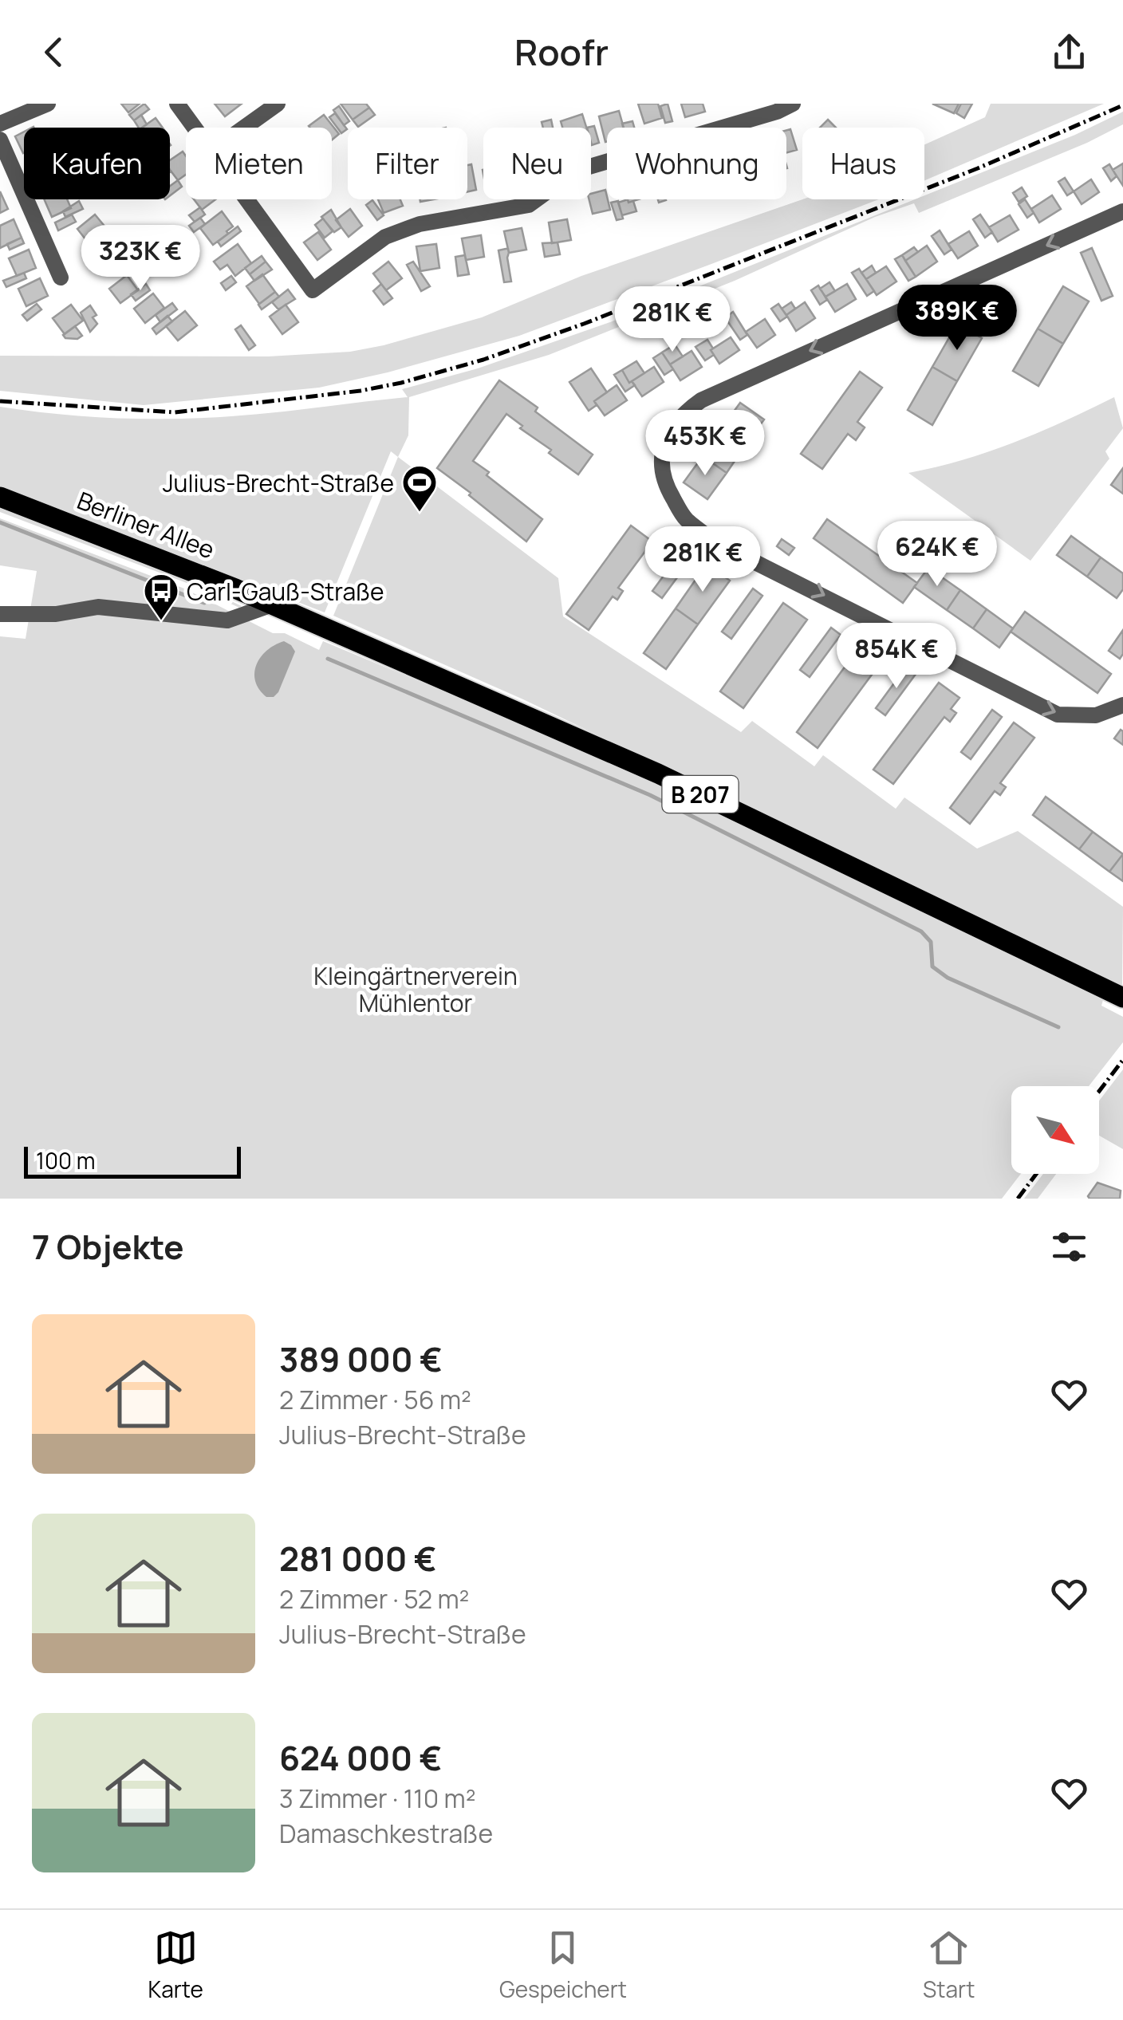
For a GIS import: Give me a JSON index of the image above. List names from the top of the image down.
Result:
{
  "streets": {
    "main road": ["Berliner Allee", "B 207"]
  },
  "crossings": [
    ["Berliner Allee", "B 207"]
  ],
  "parks": ["Kleingärtnerverein Mühlentor"],
  "places": {
    "sports": ["Julius-Brecht-Straße"],
    "bus stop": ["Carl-Gauß-Straße"]
  },
  "scale_bar": "100 m",
  "north": "bottom right",
  "page": {
    "header": "Roofr",
    "chip": [
      "Kaufen",
      "Mieten",
      "Filter",
      "Neu",
      "Wohnung",
      "Haus"
    ],
    "price": [
      "323K €",
      "389K €",
      "281K €",
      "453K €",
      "624K €",
      "281K €",
      "854K €"
    ],
    "scale": "100 m",
    "heading": "7 Objekte",
    "list": [
      {
        "name": "389 000 €",
        "note": "2 Zimmer · 56 m² · Julius-Brecht-Straße"
      },
      {
        "name": "281 000 €",
        "note": "2 Zimmer · 52 m² · Julius-Brecht-Straße"
      },
      {
        "name": "624 000 €",
        "note": "3 Zimmer · 110 m² · Damaschkestraße"
      }
    ],
    "tabs": ["Karte", "Gespeichert", "Start"]
  }
}
